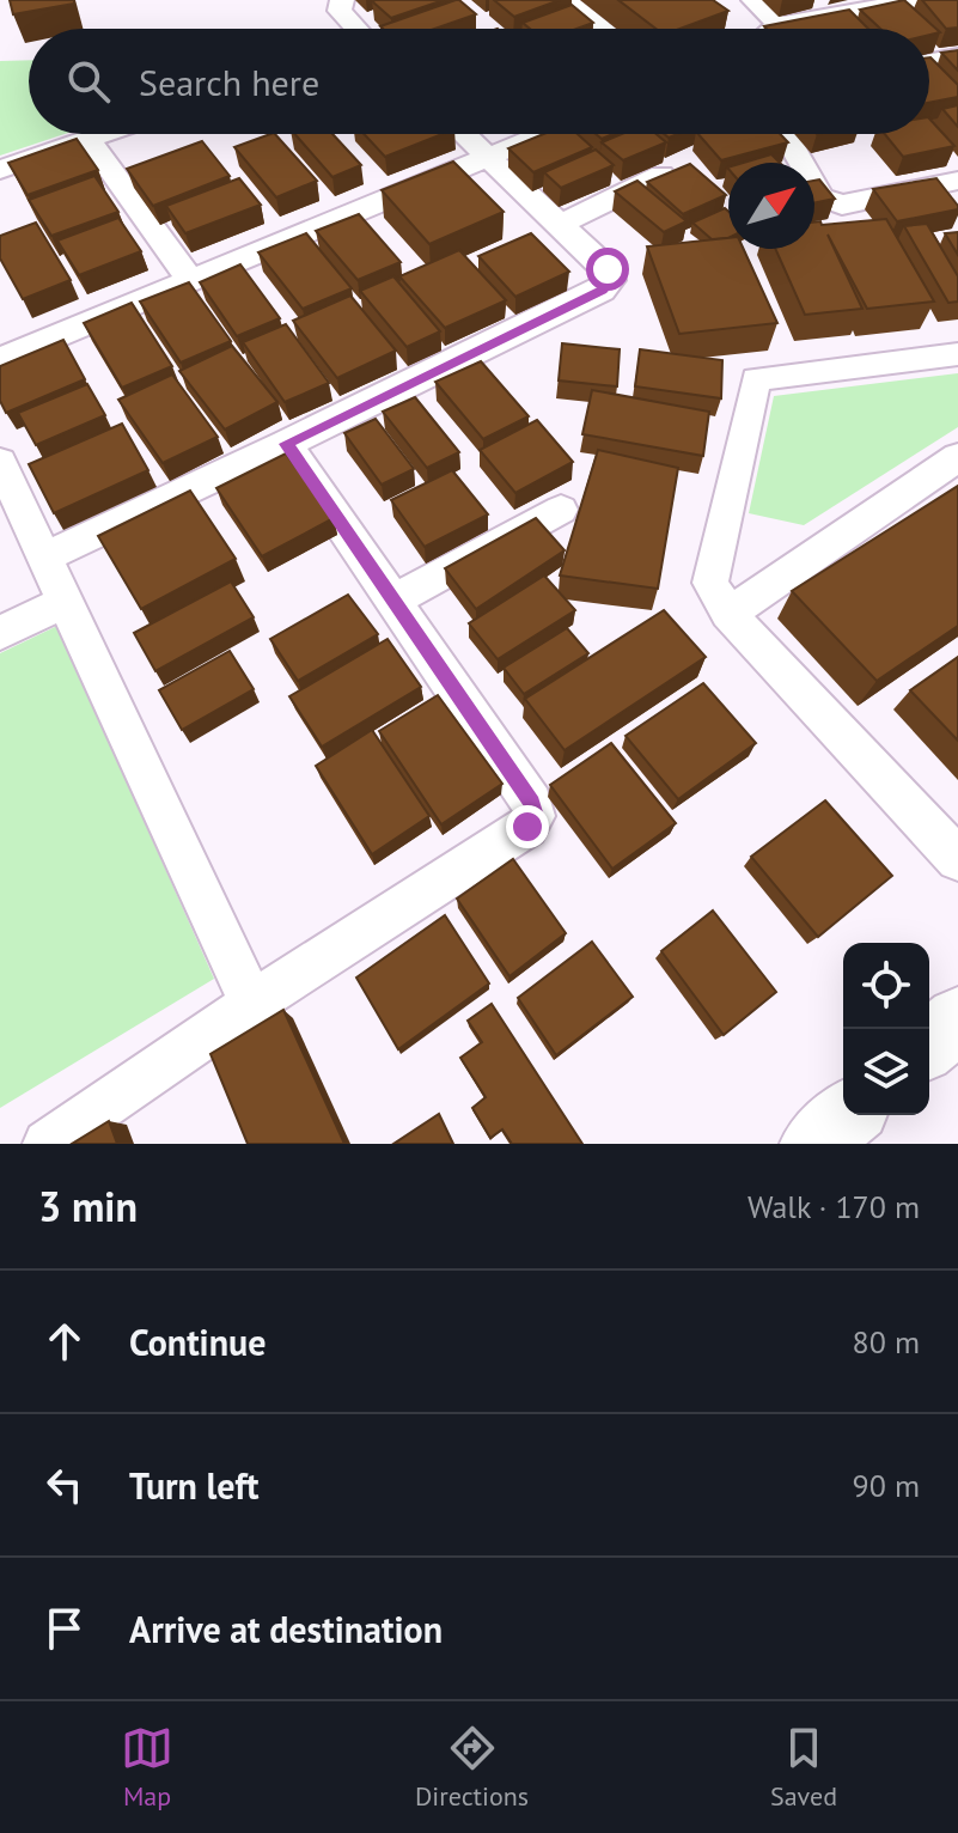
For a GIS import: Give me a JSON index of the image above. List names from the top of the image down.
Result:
{
  "north": "top right",
  "page": {
    "search": "Search here",
    "heading": ["3 min", "Walk · 170 m"],
    "list": [
      ["Continue", "80 m"],
      ["Turn left", "90 m"],
      "Arrive at destination"
    ],
    "nav": ["Map", "Directions", "Saved"]
  }
}
